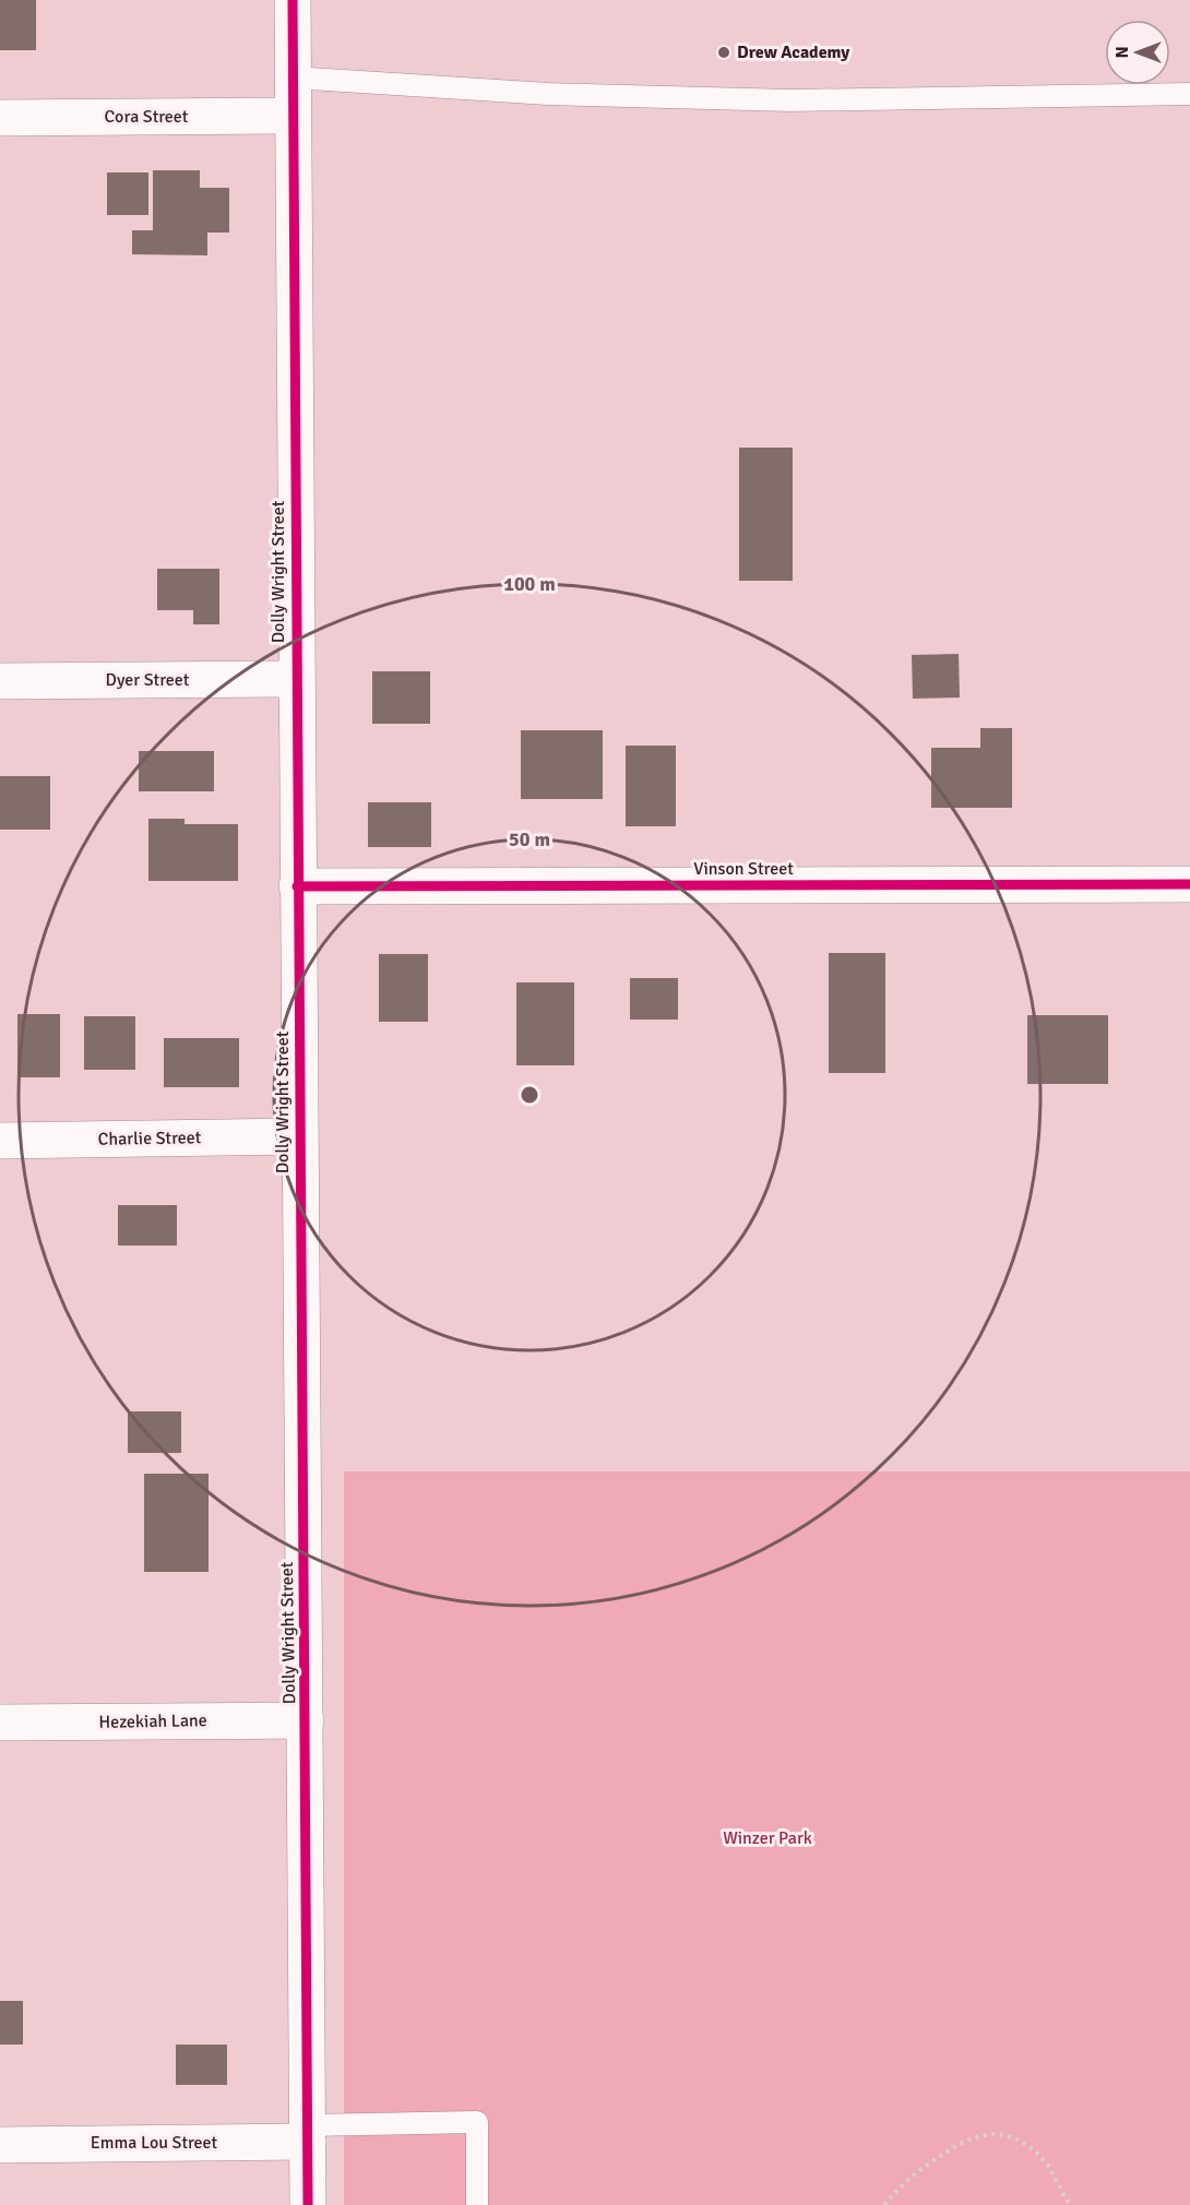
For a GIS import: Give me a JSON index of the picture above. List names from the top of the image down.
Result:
{
  "streets": {
    "street": [
      "Cora Street",
      "Dolly Wright Street",
      "Dyer Street",
      "Vinson Street",
      "Charlie Street",
      "Hezekiah Lane",
      "Emma Lou Street"
    ]
  },
  "crossings": [
    ["Cora Street", "Dolly Wright Street"],
    ["Dolly Wright Street", "Dyer Street"],
    ["Dolly Wright Street", "Vinson Street"],
    ["Dolly Wright Street", "Charlie Street"],
    ["Dolly Wright Street", "Hezekiah Lane"],
    ["Dolly Wright Street", "Emma Lou Street"]
  ],
  "parks": ["Winzer Park"],
  "places": ["Drew Academy"],
  "north": "left",
  "rings": ["100 m", "50 m"]
}
